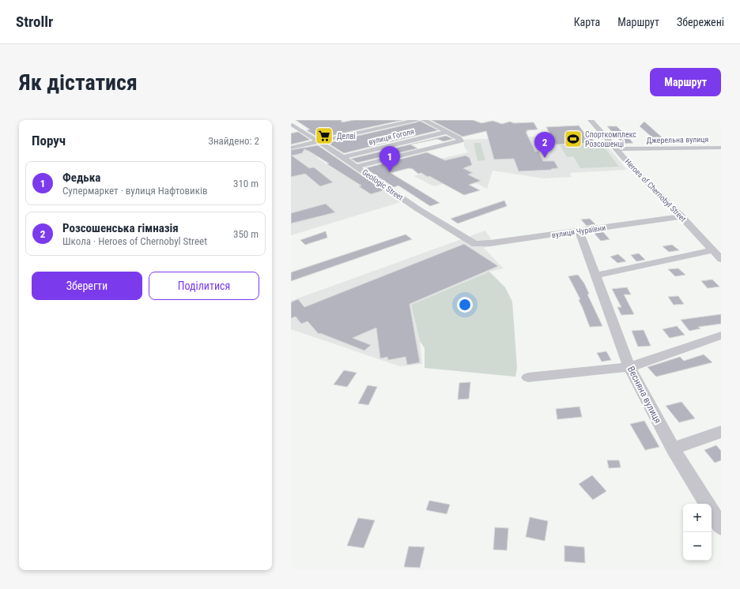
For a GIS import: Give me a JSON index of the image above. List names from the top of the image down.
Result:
{
  "streets": {
    "street": [
      "вулиця Гоголя",
      "Джерельна вулиця",
      "Geologic Street",
      "Heroes of Chernobyl Street",
      "вулиця Чураївни",
      "Весняна вулиця"
    ]
  },
  "crossings": [
    ["вулиця Гоголя", "Geologic Street"],
    ["Джерельна вулиця", "Heroes of Chernobyl Street"],
    ["Geologic Street", "вулиця Чураївни"],
    ["Heroes of Chernobyl Street", "вулиця Чураївни"],
    ["вулиця Чураївни", "Весняна вулиця"]
  ],
  "places": {
    "supermarket": ["Делві"],
    "sports": ["Спорткомплекс Розсошенці"]
  },
  "page": {
    "header": "Strollr",
    "nav": ["Карта", "Маршрут", "Збережені"],
    "buttons": [
      "Маршрут",
      ["Зберегти", "Поділитися"]
    ],
    "title": "Як дістатися",
    "heading": ["Поруч", "Знайдено: 2"],
    "pins": ["2", "1"],
    "list": [
      {
        "mark": "1",
        "name": "Федька",
        "note": "Супермаркет · вулиця Нафтовиків",
        "value": "310 m"
      },
      {
        "mark": "2",
        "name": "Розсошенська гімназія",
        "note": "Школа · Heroes of Chernobyl Street",
        "value": "350 m"
      }
    ],
    "map_buttons": ["+", "−"]
  }
}
